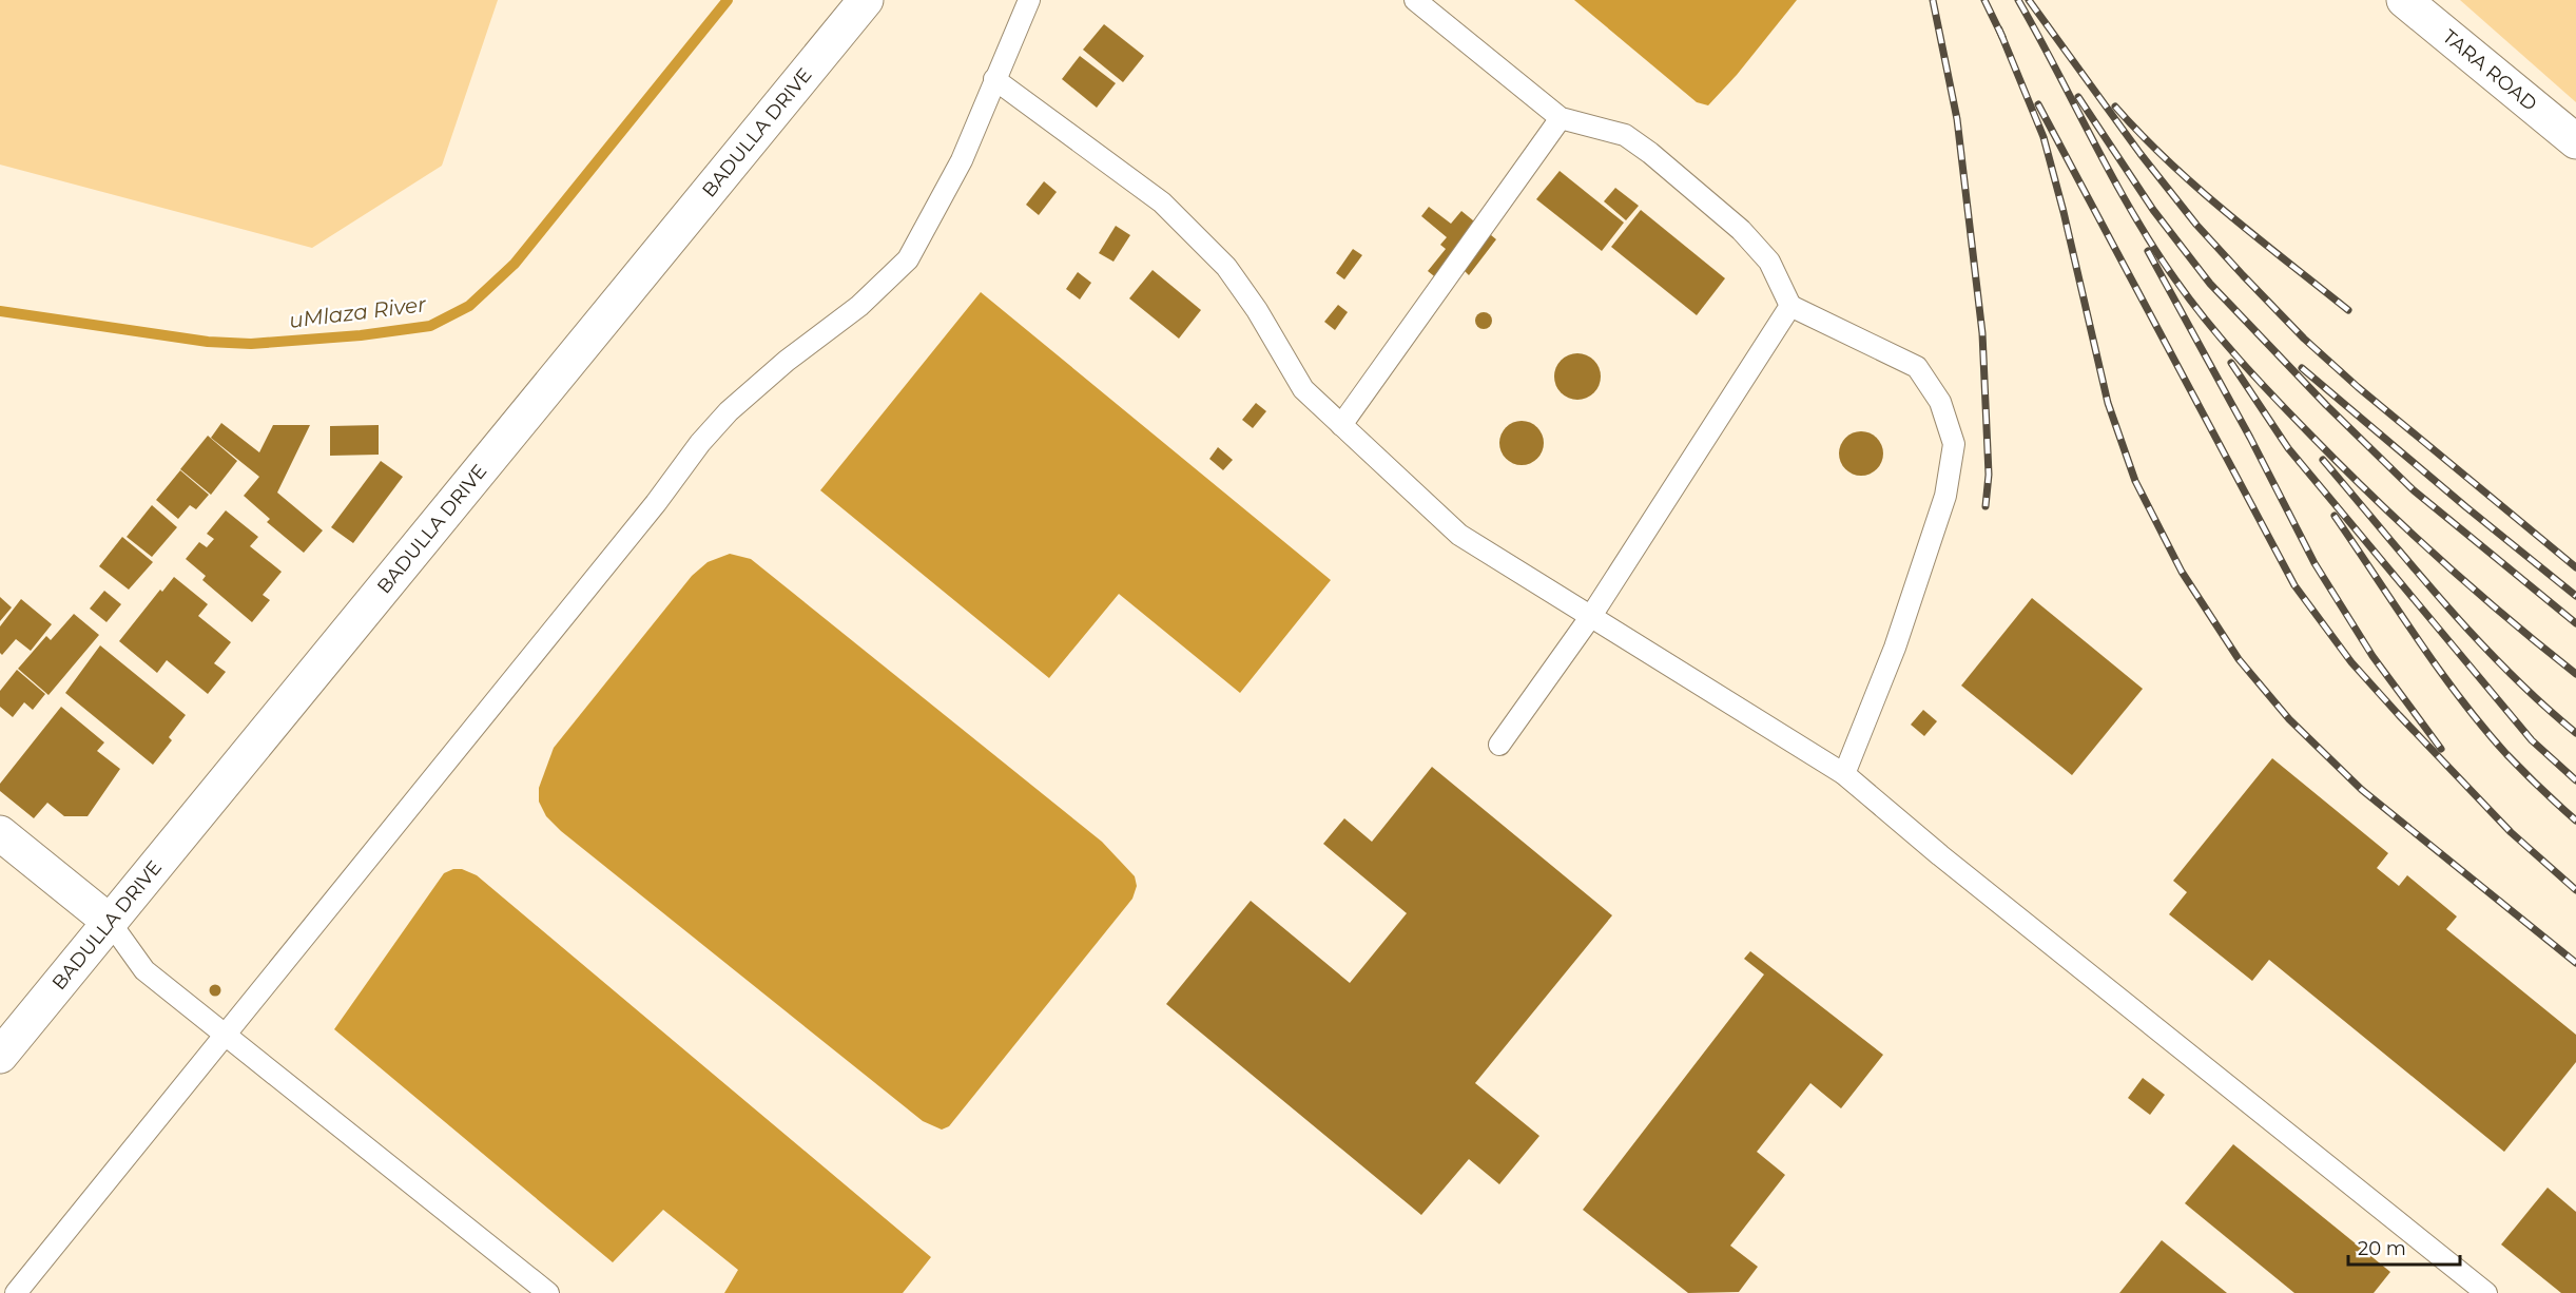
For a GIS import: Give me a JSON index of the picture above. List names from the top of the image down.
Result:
{
  "streets": {
    "street": ["TARA ROAD", "BADULLA DRIVE"]
  },
  "water": ["uMlaza River"],
  "scale_bar": "20 m"
}
